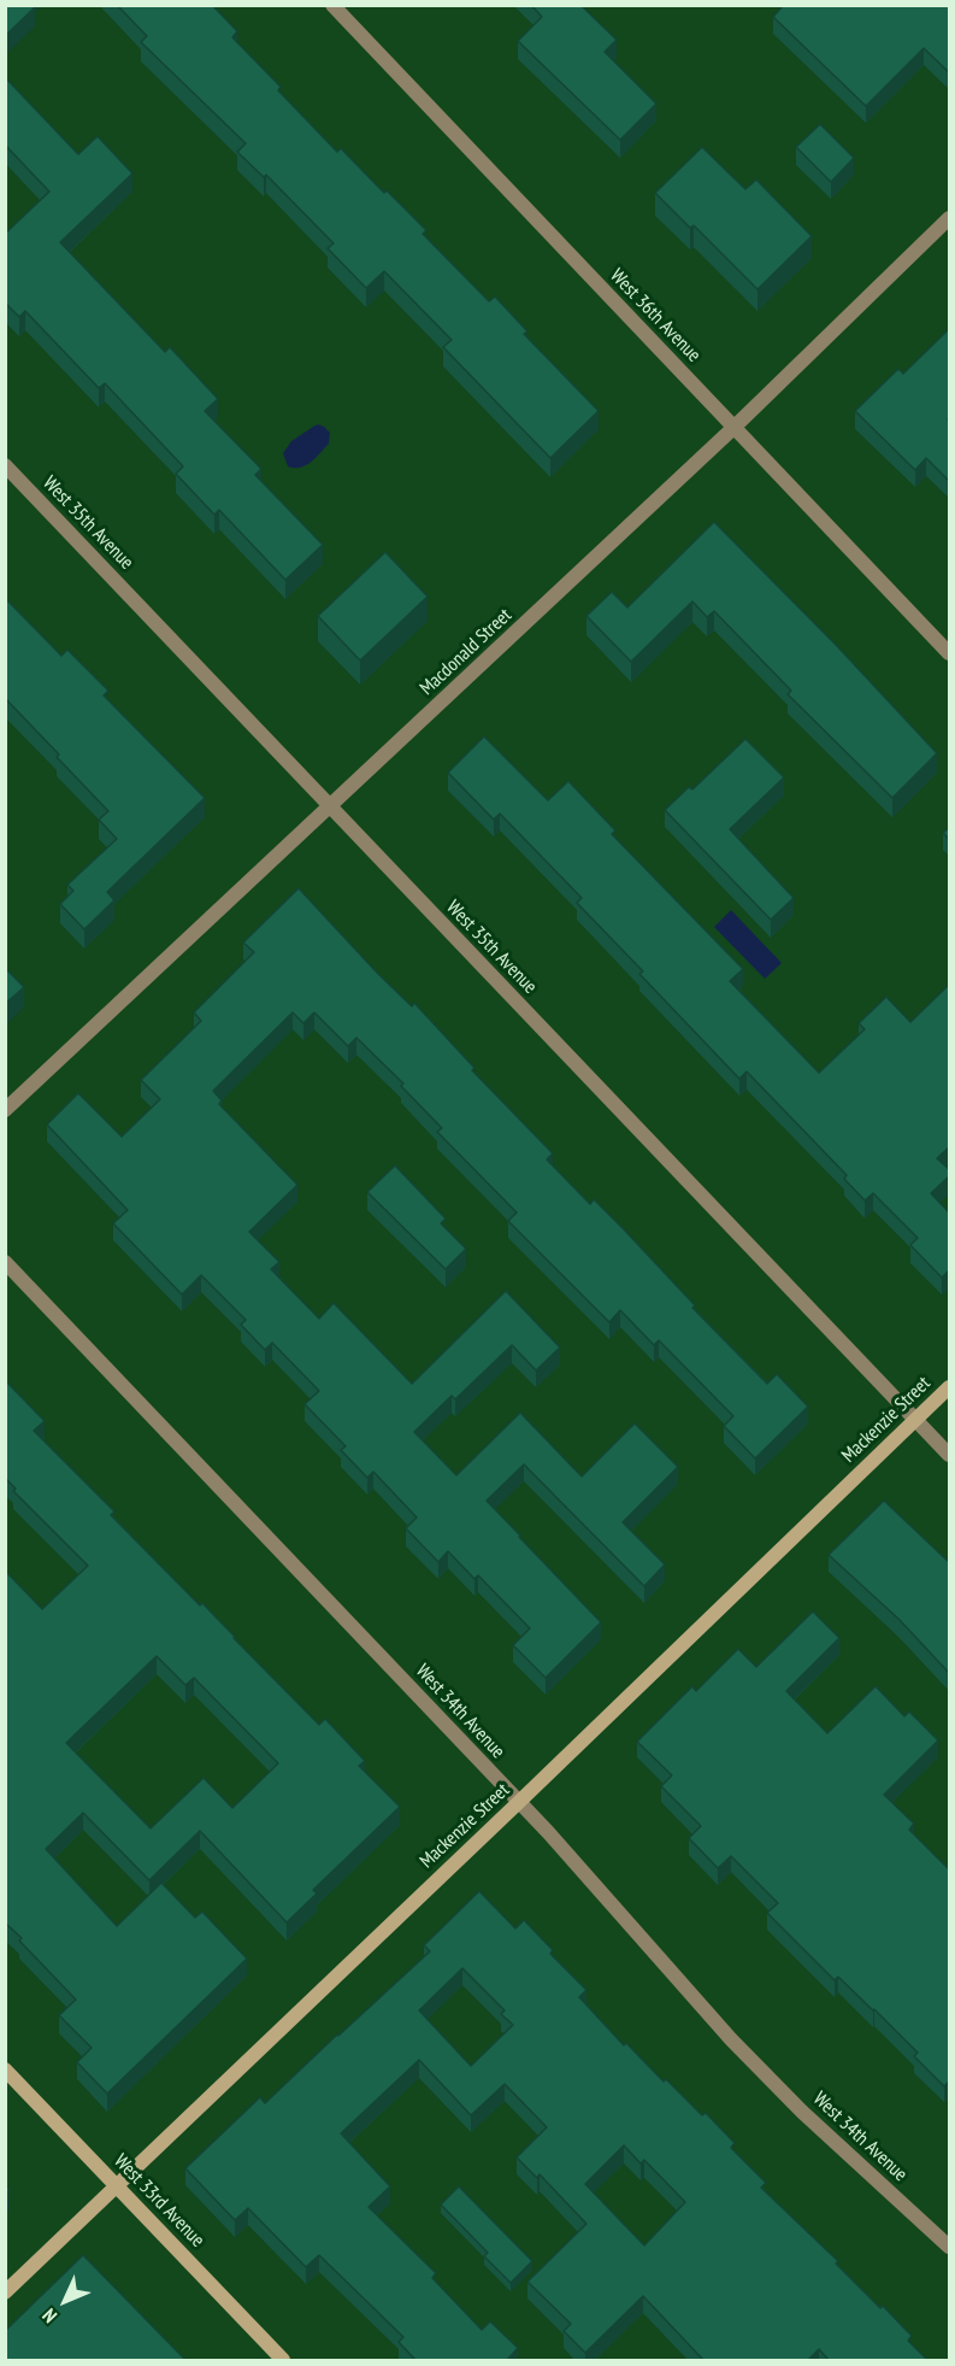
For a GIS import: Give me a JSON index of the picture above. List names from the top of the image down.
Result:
{
  "streets": {
    "street": [
      "West 36th Avenue",
      "West 35th Avenue",
      "Macdonald Street",
      "Mackenzie Street",
      "West 34th Avenue",
      "West 33rd Avenue"
    ]
  },
  "crossings": [
    ["West 36th Avenue", "Macdonald Street"],
    ["West 35th Avenue", "Macdonald Street"],
    ["West 35th Avenue", "Mackenzie Street"],
    ["Mackenzie Street", "West 34th Avenue"],
    ["Mackenzie Street", "West 33rd Avenue"]
  ],
  "north": "bottom left"
}
